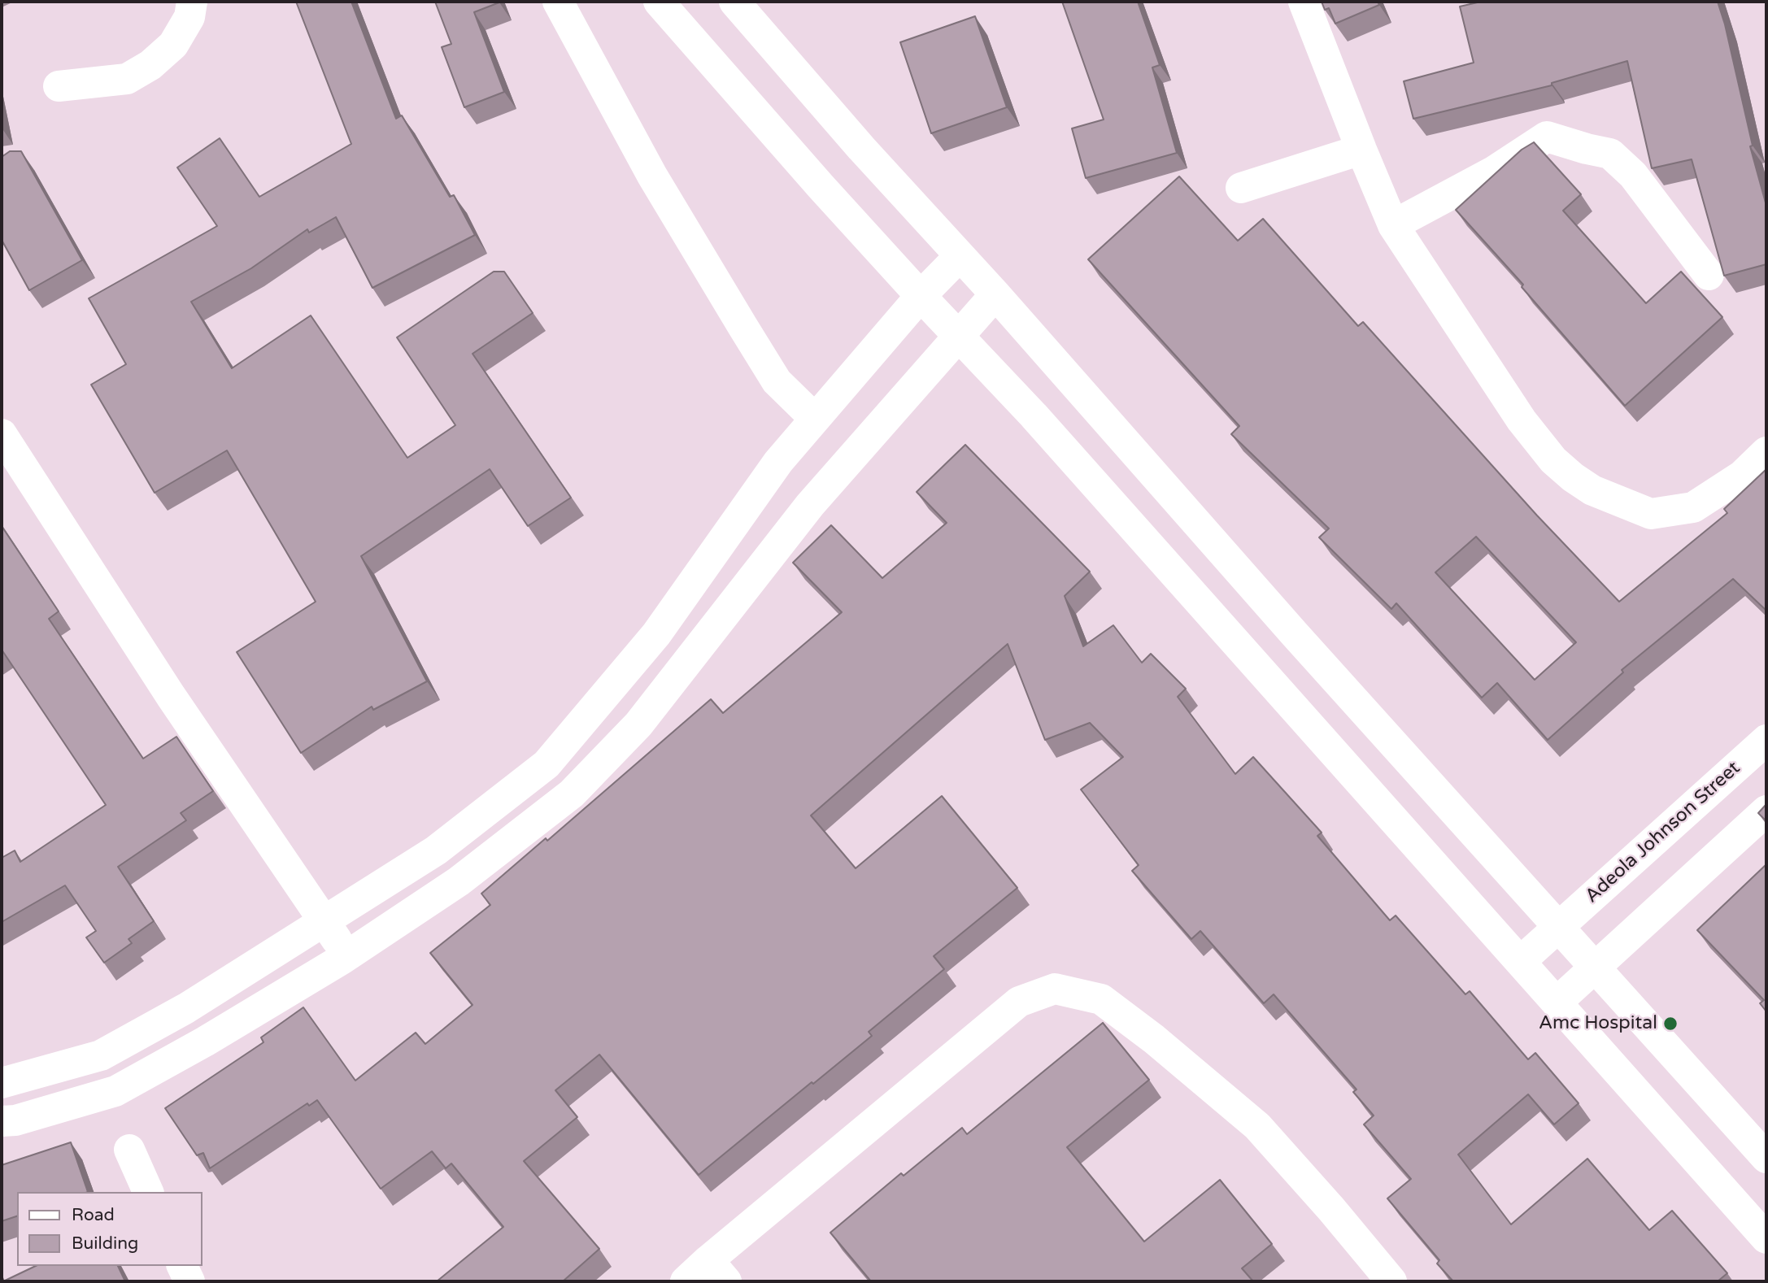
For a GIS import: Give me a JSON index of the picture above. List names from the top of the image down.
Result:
{
  "streets": {
    "street": ["Adeola Johnson Street"]
  },
  "places": ["Amc Hospital"],
  "legend": ["Road", "Building"]
}
